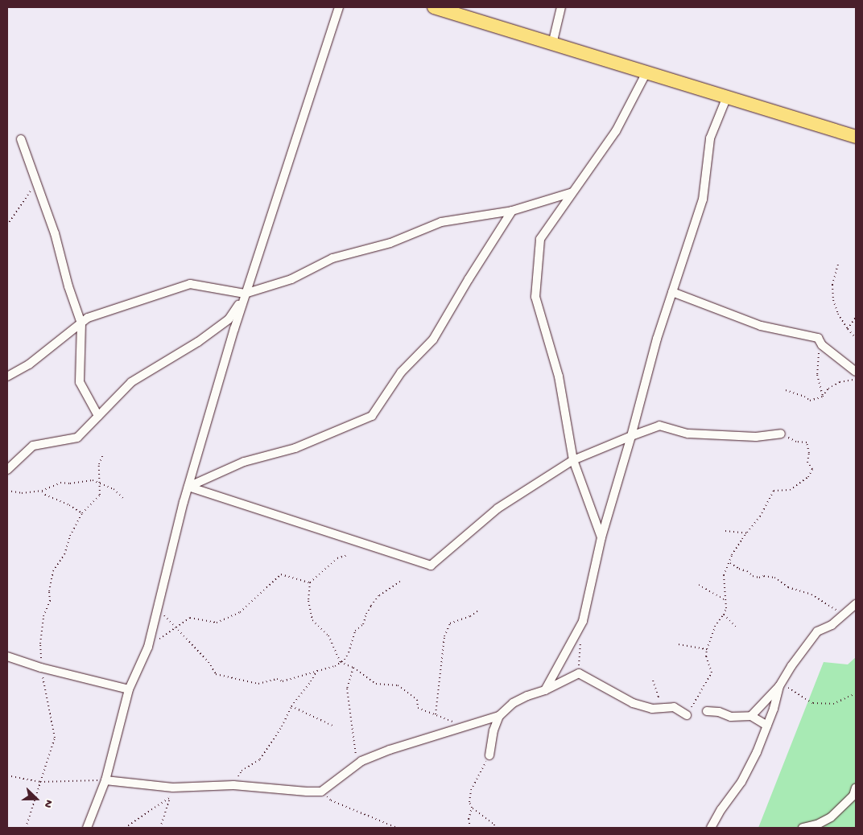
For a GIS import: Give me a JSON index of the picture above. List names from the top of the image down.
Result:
{
  "north": "right"
}
